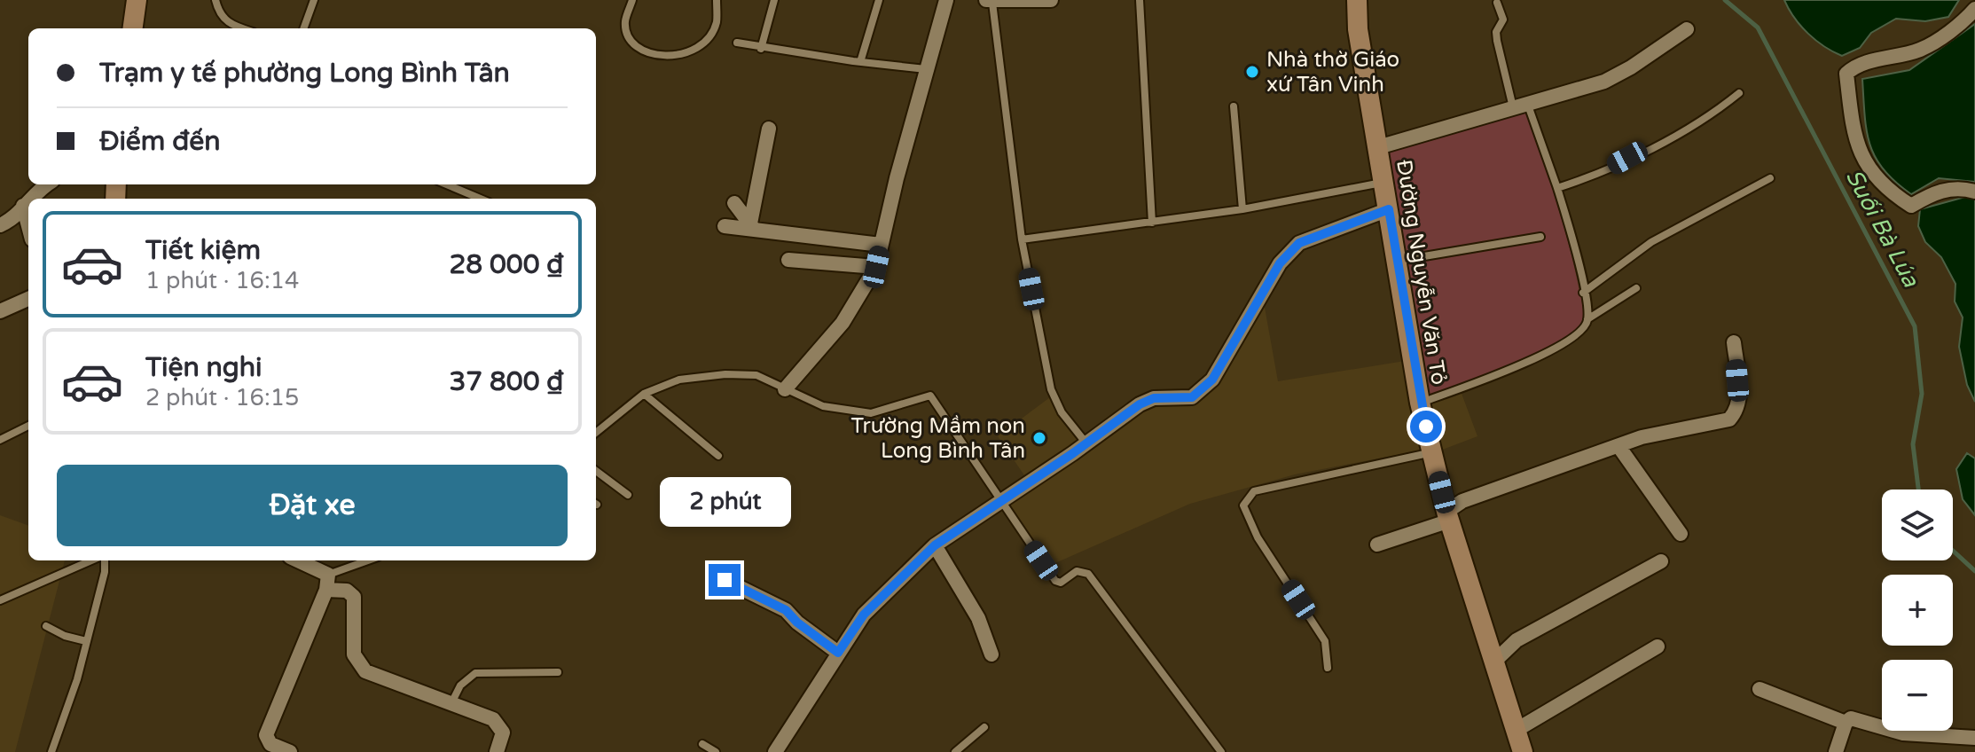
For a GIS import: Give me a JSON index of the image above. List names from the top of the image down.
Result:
{
  "streets": {
    "street": ["Đường Nguyễn Văn Tỏ"]
  },
  "water": ["Suối Bà Lúa"],
  "places": ["Nhà thờ Giáo xứ Tân Vinh", "Trường Mầm non Long Bình Tân"],
  "page": {
    "banner": ["Trạm y tế phường Long Bình Tân", "Điểm đến"],
    "list": [
      {
        "name": "Tiết kiệm",
        "note": "1 phút · 16:14",
        "value": "28 000 ₫"
      },
      {
        "name": "Tiện nghi",
        "note": "2 phút · 16:15",
        "value": "37 800 ₫"
      }
    ],
    "buttons": "Đặt xe",
    "bubble": "2 phút",
    "map_buttons": ["+", "−"]
  }
}
